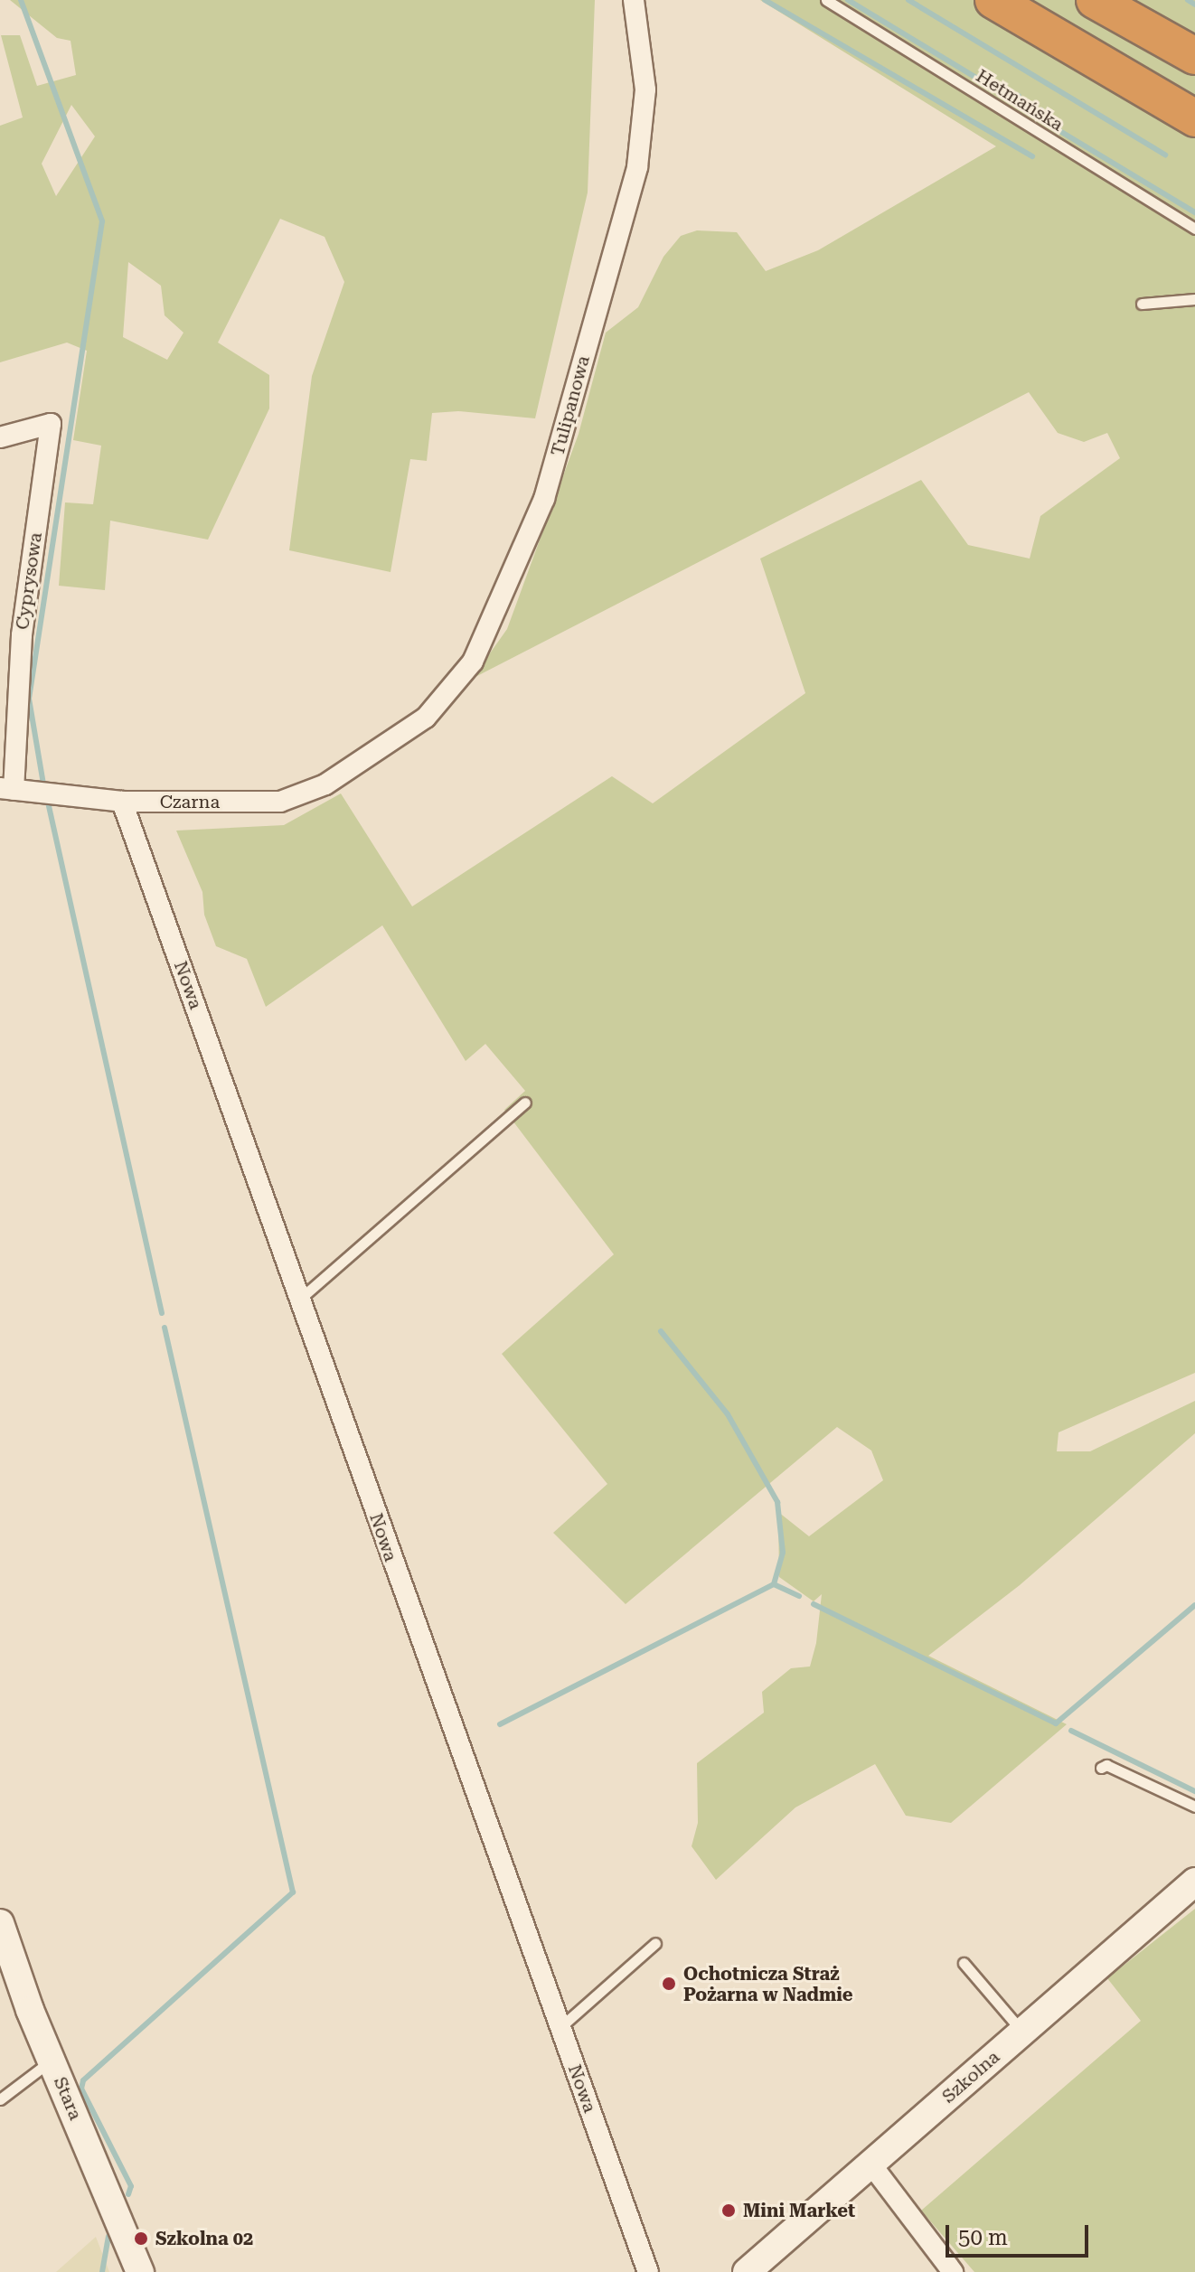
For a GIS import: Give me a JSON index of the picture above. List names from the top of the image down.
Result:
{
  "streets": {
    "street": [
      "Tulipanowa",
      "Cyprysowa",
      "Czarna",
      "Nowa",
      "Szkolna",
      "Stara"
    ],
    "lane": ["Hetmańska"]
  },
  "crossings": [
    ["Tulipanowa", "Czarna"],
    ["Cyprysowa", "Czarna"],
    ["Czarna", "Nowa"]
  ],
  "places": ["Ochotnicza Straż Pożarna w Nadmie", "Mini Market", "Szkolna 02"],
  "scale_bar": "50 m"
}
